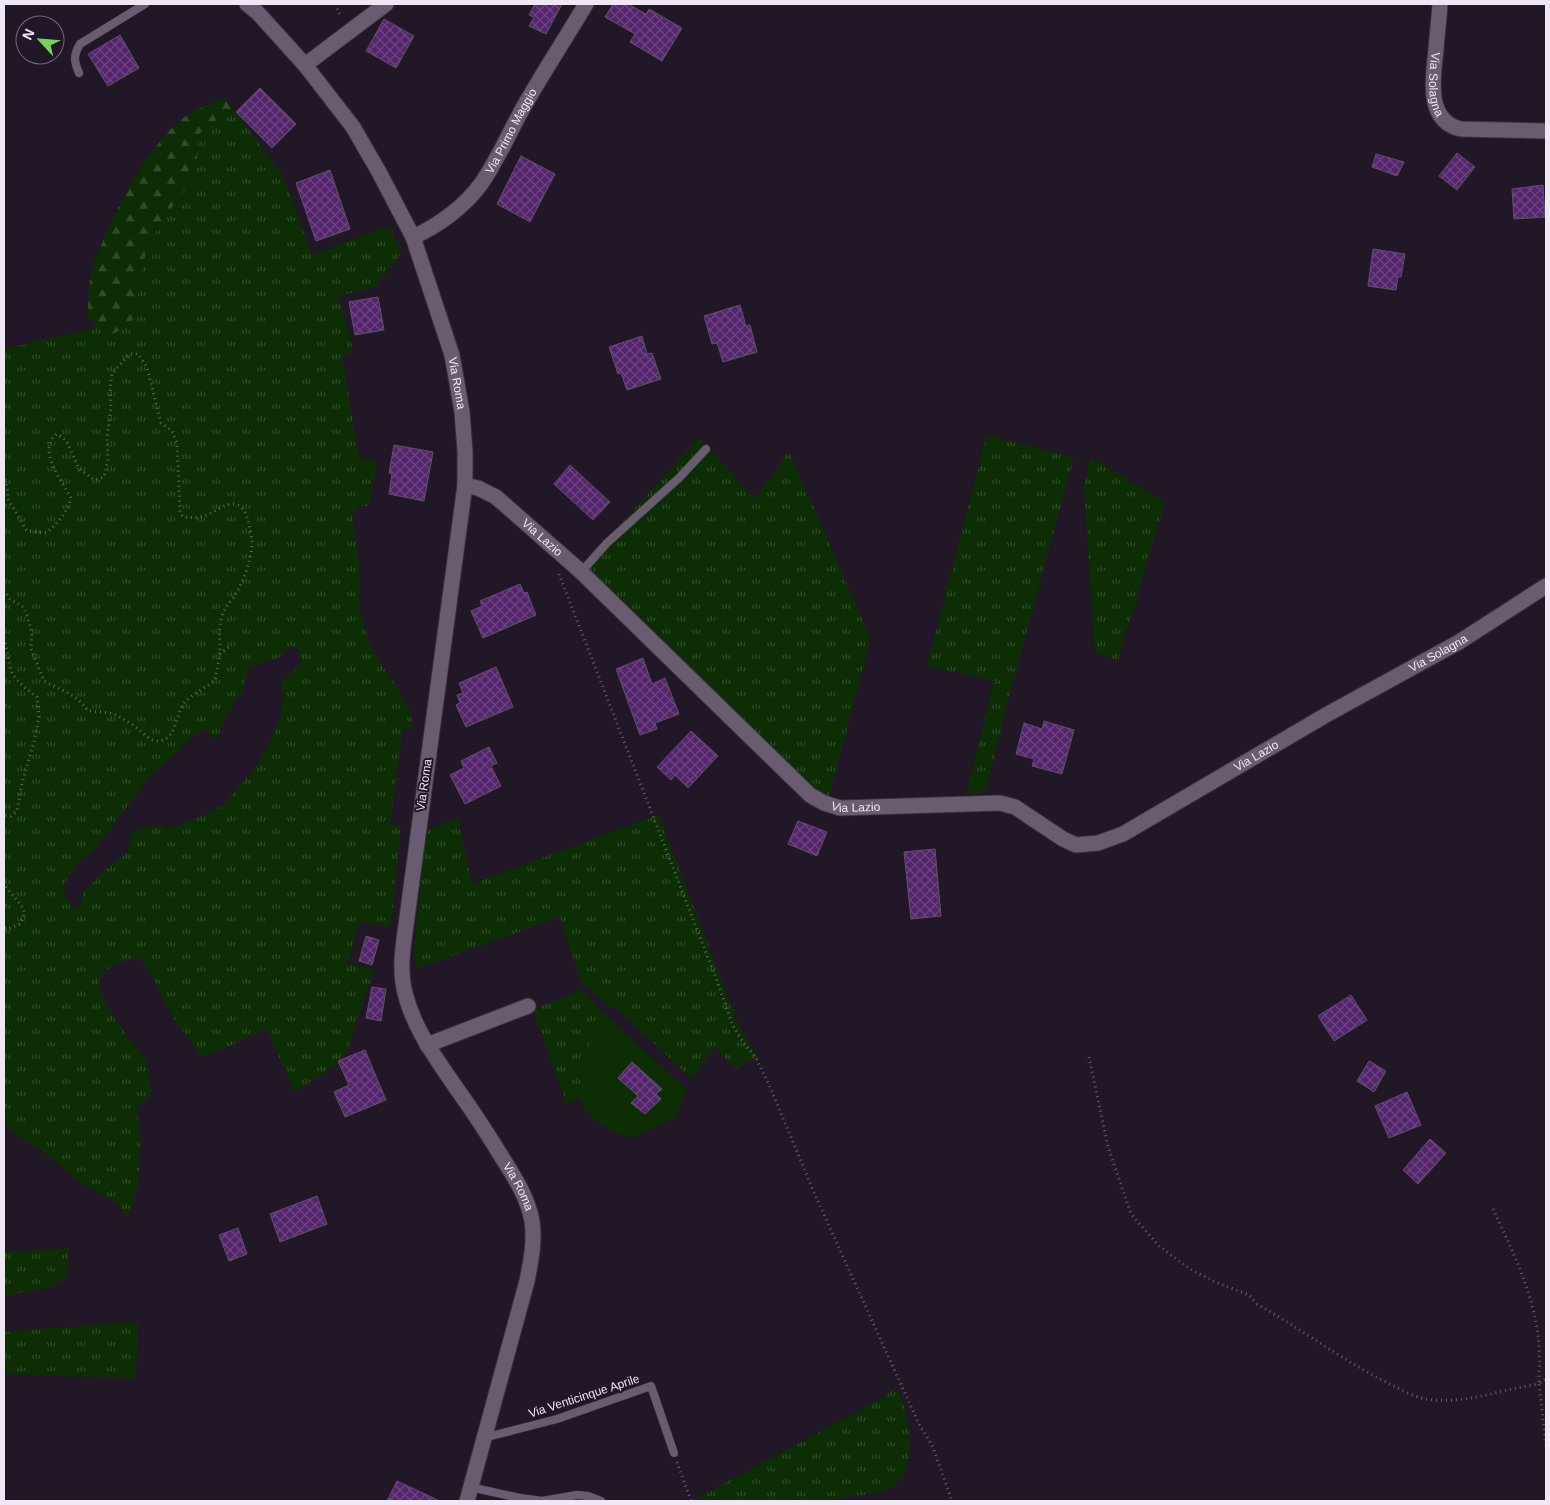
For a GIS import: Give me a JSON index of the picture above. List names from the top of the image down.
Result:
{
  "streets": {
    "street": [
      "Via Solagna",
      "Via Primo Maggio",
      "Via Roma",
      "Via Lazio"
    ],
    "lane": ["Via Venticinque Aprile"]
  },
  "crossings": [
    ["Via Solagna", "Via Lazio"],
    ["Via Primo Maggio", "Via Roma"],
    ["Via Roma", "Via Lazio"],
    ["Via Roma", "Via Venticinque Aprile"]
  ],
  "north": "top left"
}
